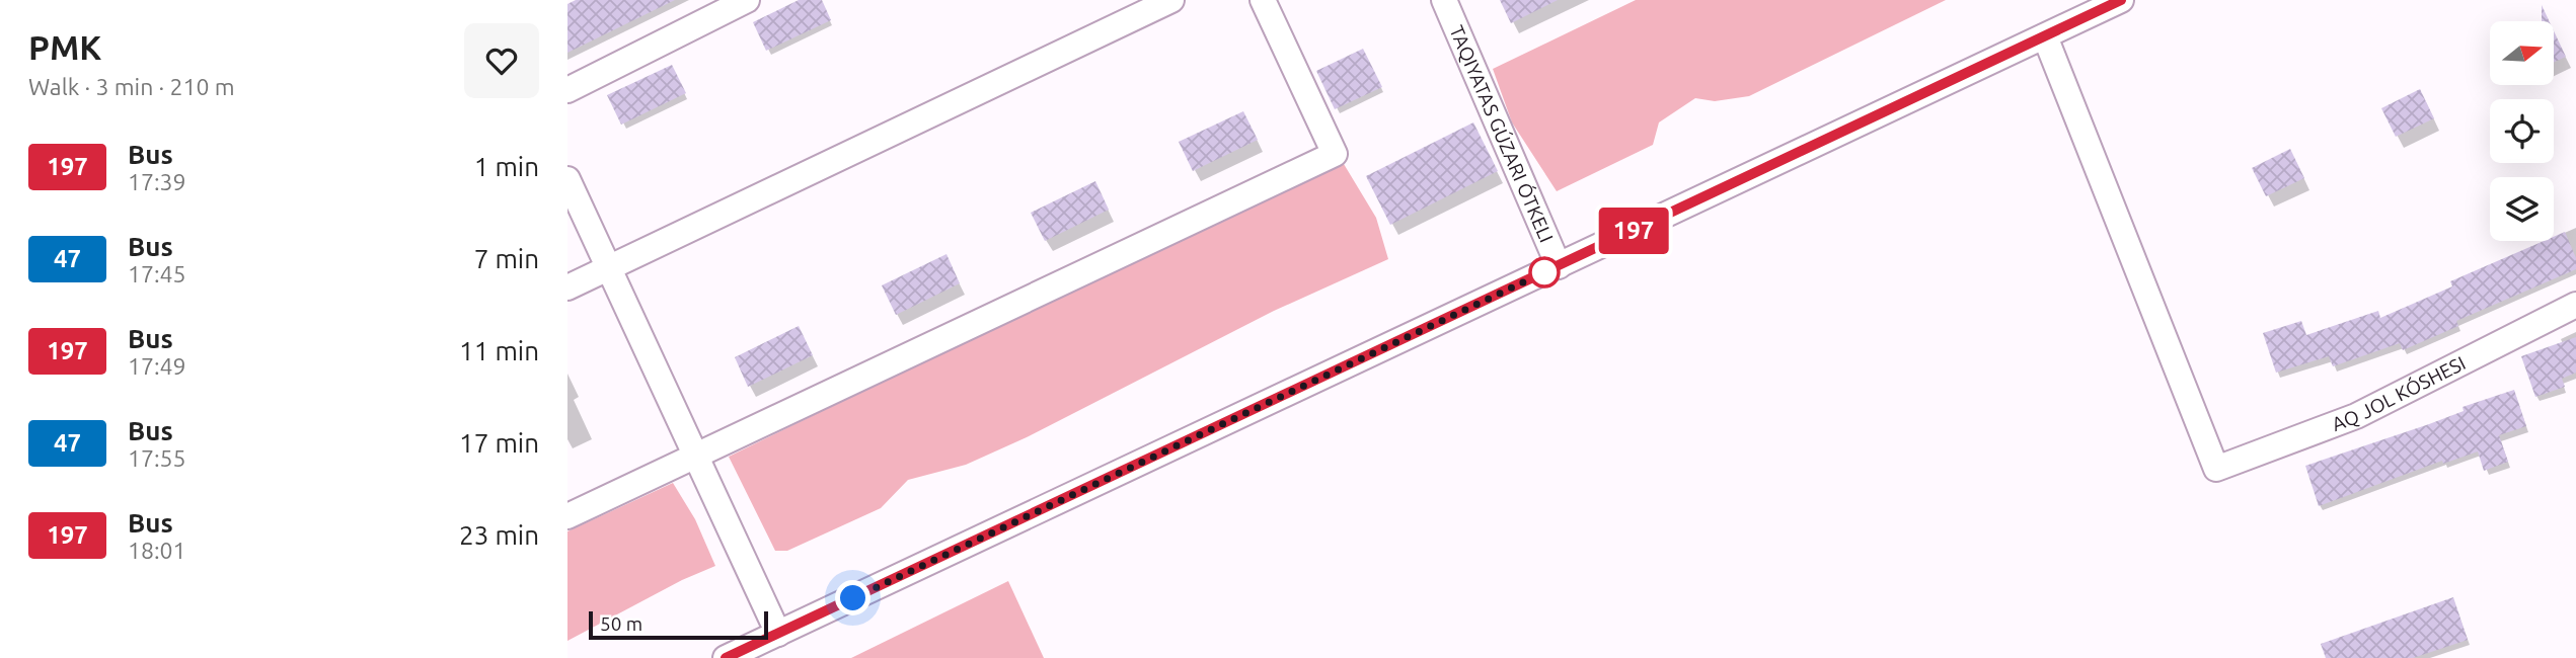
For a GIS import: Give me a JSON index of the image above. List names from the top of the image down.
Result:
{
  "streets": {
    "street": ["AQ JOL KÓSHESI"]
  },
  "lines": ["bus line 197"],
  "scale_bar": "50 m",
  "north": "right",
  "page": {
    "heading": ["PMK", "Walk · 3 min · 210 m"],
    "on_map": "197",
    "list": [
      {
        "mark": "197",
        "name": "Bus",
        "note": "17:39",
        "value": "1 min"
      },
      {
        "mark": "47",
        "name": "Bus",
        "note": "17:45",
        "value": "7 min"
      },
      {
        "mark": "197",
        "name": "Bus",
        "note": "17:49",
        "value": "11 min"
      },
      {
        "mark": "47",
        "name": "Bus",
        "note": "17:55",
        "value": "17 min"
      },
      {
        "mark": "197",
        "name": "Bus",
        "note": "18:01",
        "value": "23 min"
      }
    ],
    "scale": "50 m"
  }
}
